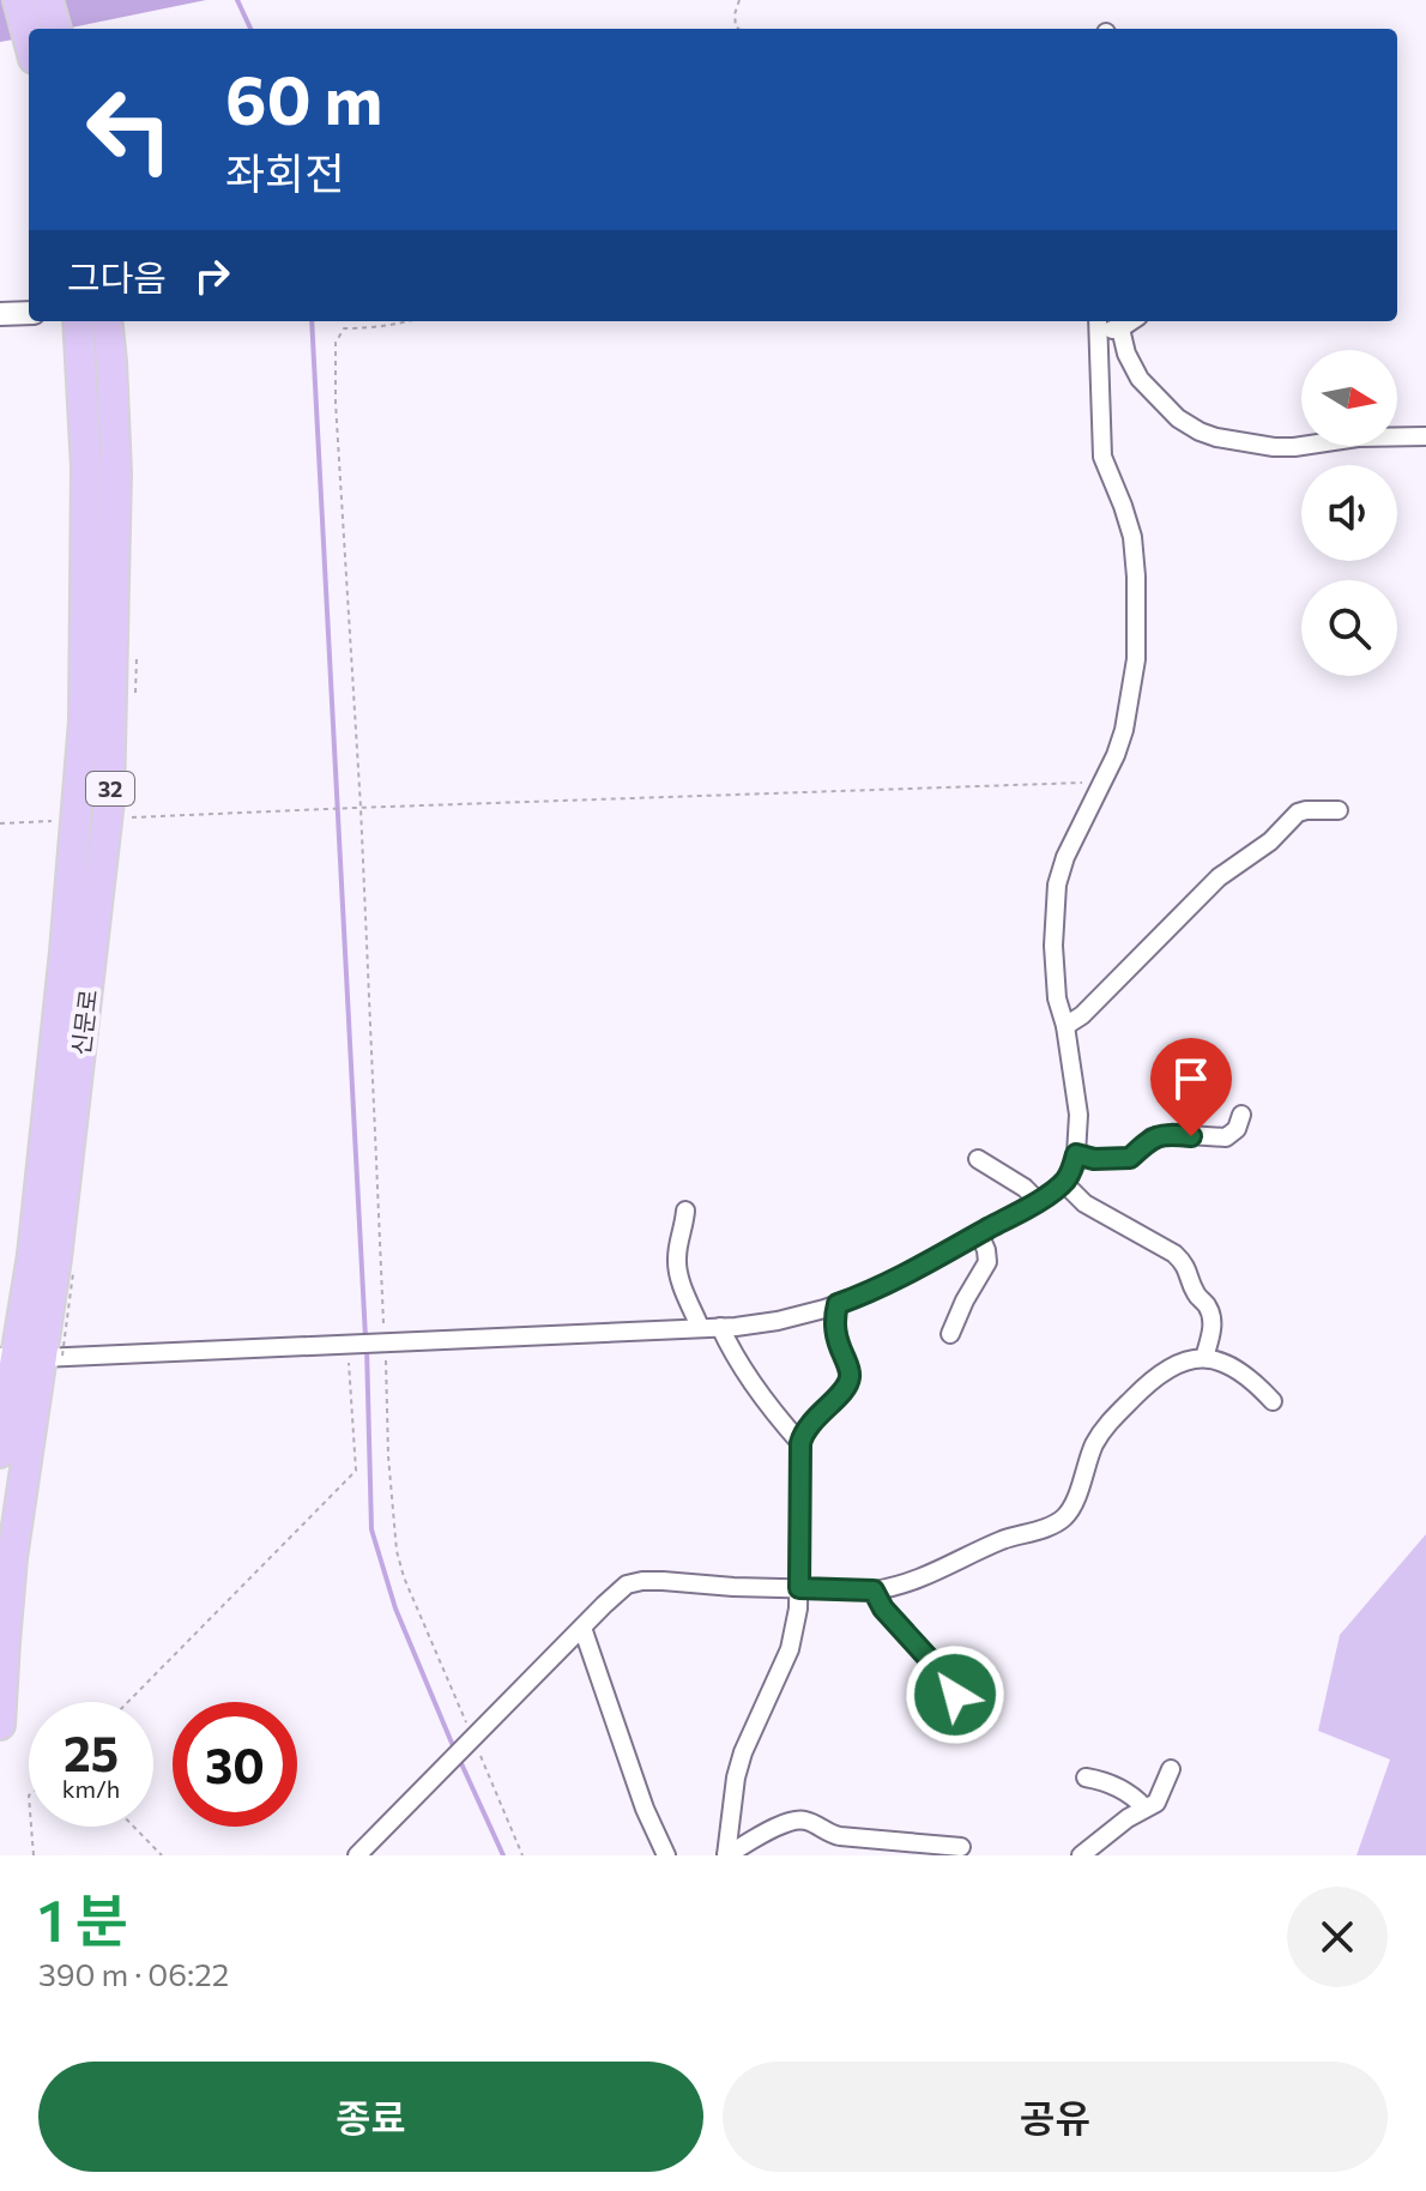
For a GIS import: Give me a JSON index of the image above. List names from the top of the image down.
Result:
{
  "streets": {
    "main road": ["32", "신문로"]
  },
  "north": "right",
  "page": {
    "turn": ["60 m", "좌회전"],
    "then": "그다음",
    "speed": "25 km/h",
    "limit": "30",
    "heading": ["1 분", "390 m · 06:22"],
    "buttons": ["종료", "공유"]
  }
}
